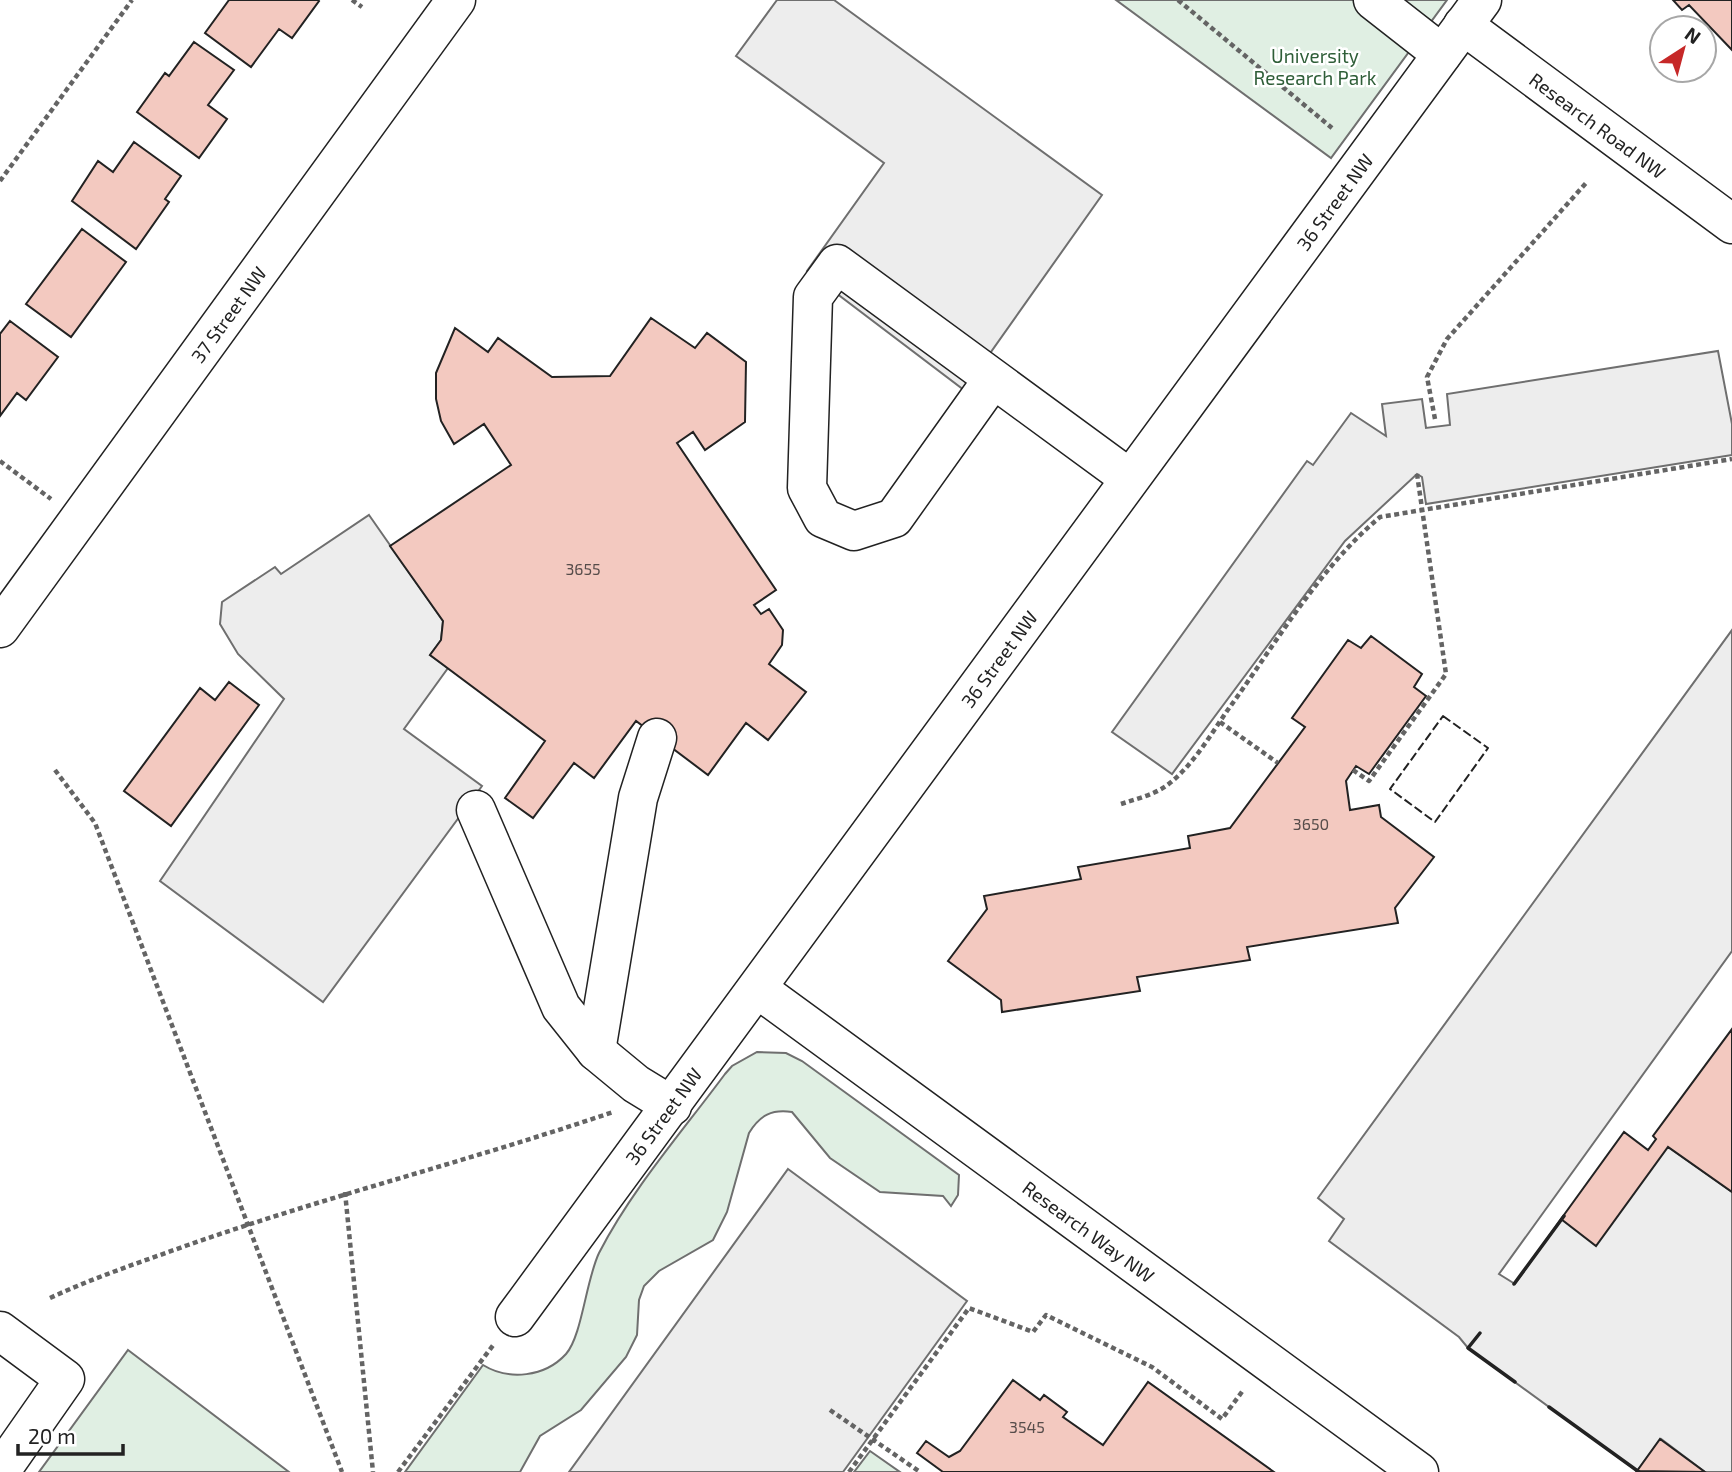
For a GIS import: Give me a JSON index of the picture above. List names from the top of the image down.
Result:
{
  "streets": {
    "street": [
      "Research Road NW",
      "36 Street NW",
      "37 Street NW",
      "Research Way NW"
    ]
  },
  "crossings": [
    ["Research Road NW", "36 Street NW"],
    ["36 Street NW", "Research Way NW"]
  ],
  "parks": ["University Research Park"],
  "house_numbers": ["3655", "3650", "3545"],
  "scale_bar": "20 m",
  "north": "top right"
}
